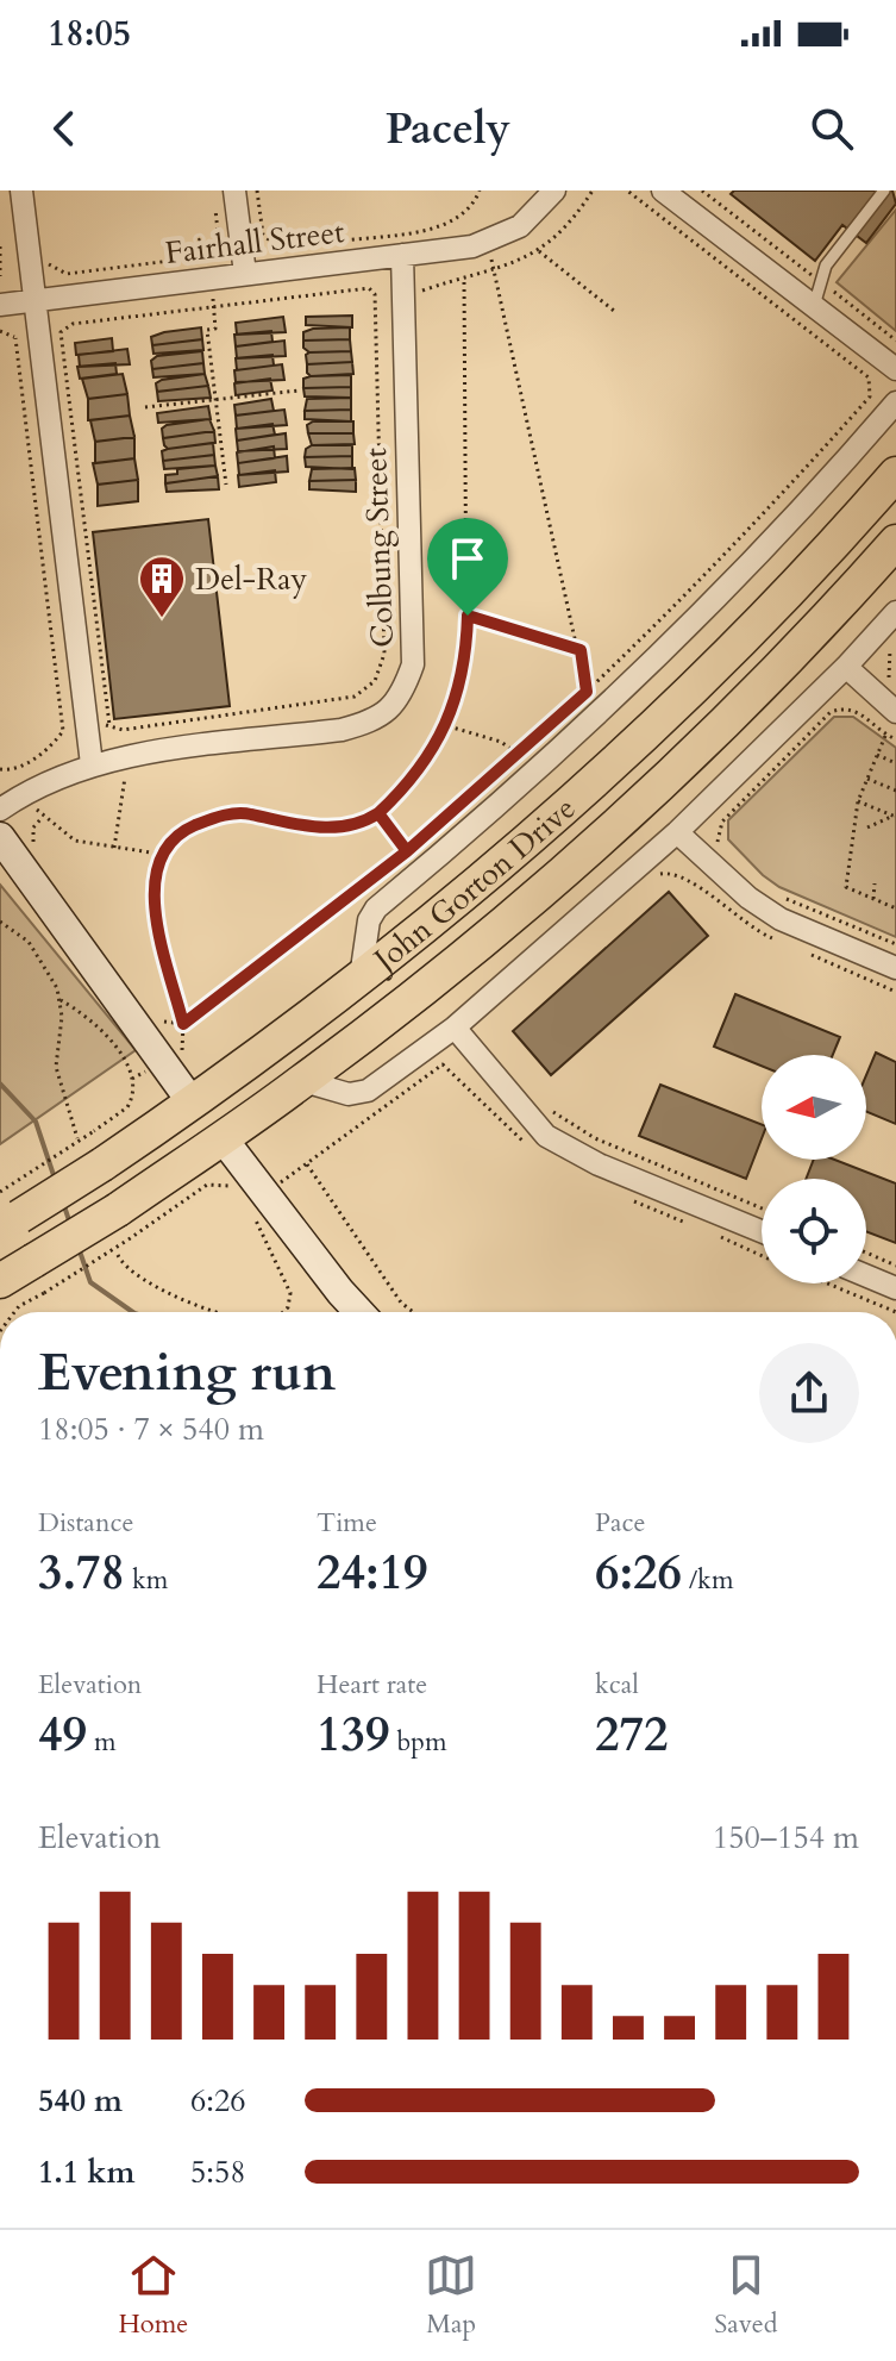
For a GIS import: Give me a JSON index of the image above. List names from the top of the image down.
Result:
{
  "streets": {
    "main road": ["John Gorton Drive"],
    "street": ["Fairhall Street", "Colbung Street"]
  },
  "crossings": [
    ["Fairhall Street", "Colbung Street"]
  ],
  "places": {
    "building": ["Del-Ray"]
  },
  "north": "left",
  "page": {
    "status": "18:05",
    "header": "Pacely",
    "heading": ["Evening run", "18:05 · 7 × 540 m"],
    "stats": [
      ["Distance", "3.78 km"],
      ["Time", "24:19"],
      ["Pace", "6:26 /km"],
      ["Elevation", "49 m"],
      ["Heart rate", "139 bpm"],
      ["kcal", "272"]
    ],
    "chart": ["Elevation", "150–154 m"],
    "list": [
      {
        "name": "540 m",
        "note": "6:26"
      },
      {
        "name": "1.1 km",
        "note": "5:58"
      }
    ],
    "tabs": ["Home", "Map", "Saved"]
  }
}
